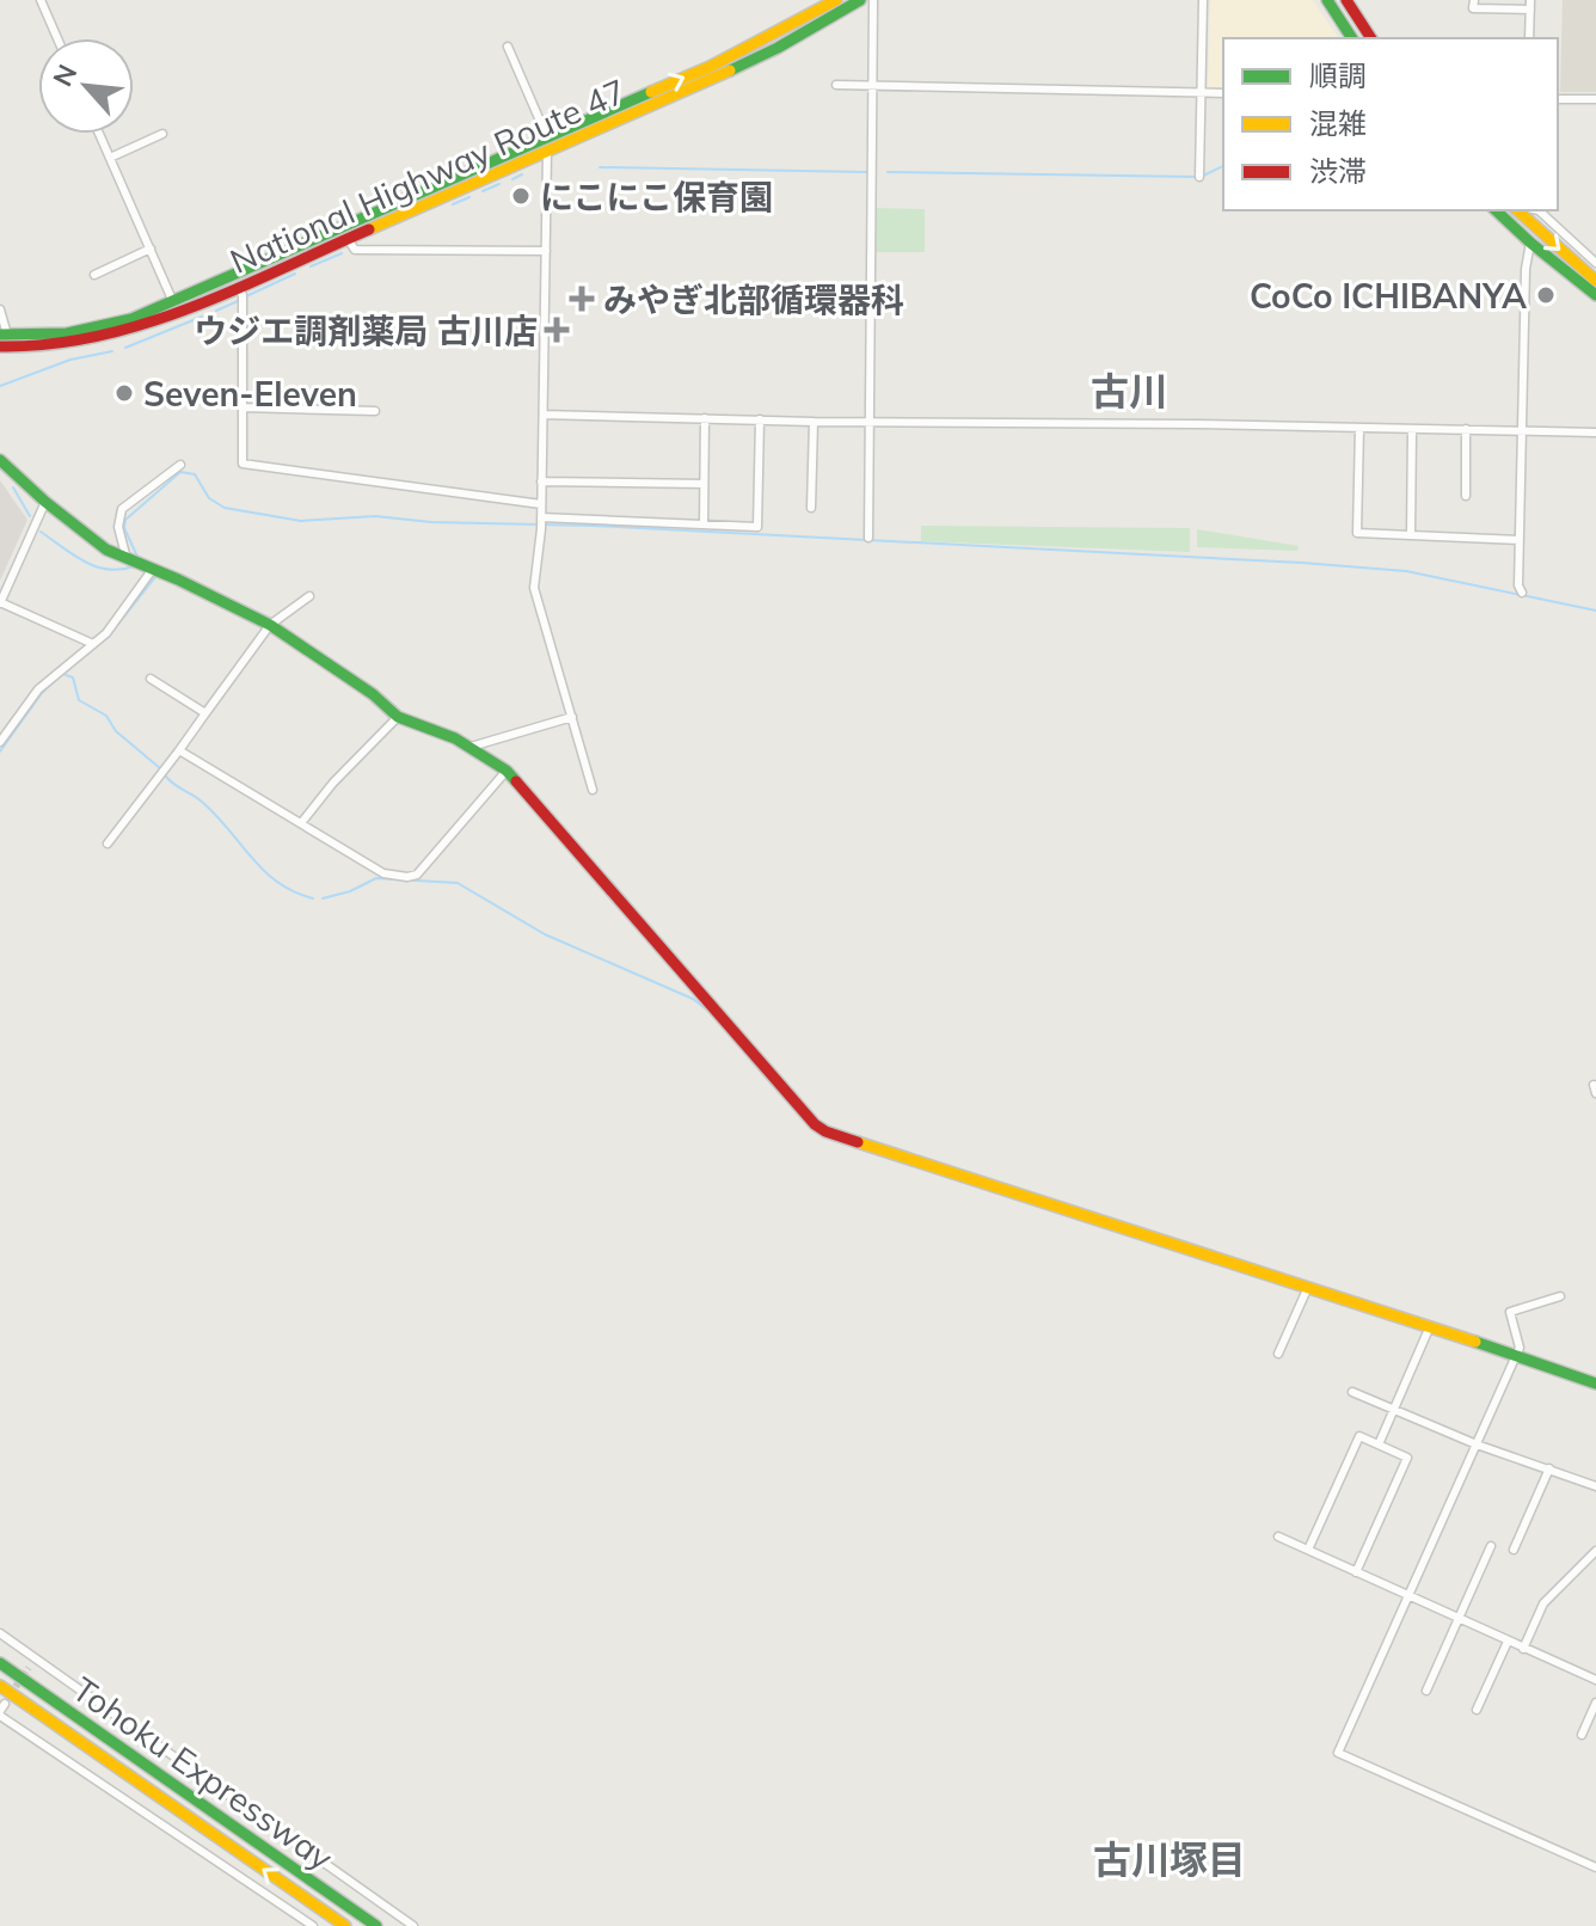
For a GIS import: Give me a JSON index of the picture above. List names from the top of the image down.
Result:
{
  "streets": {
    "main road": ["National Highway Route 47", "Tohoku Expressway"]
  },
  "districts": ["古川", "古川塚目"],
  "places": {
    "other": ["にこにこ保育園", "CoCo ICHIBANYA", "Seven-Eleven"],
    "health": ["みやぎ北部循環器科", "ウジエ調剤薬局 古川店"]
  },
  "legend": ["順調", "混雑", "渋滞"],
  "north": "top left"
}
